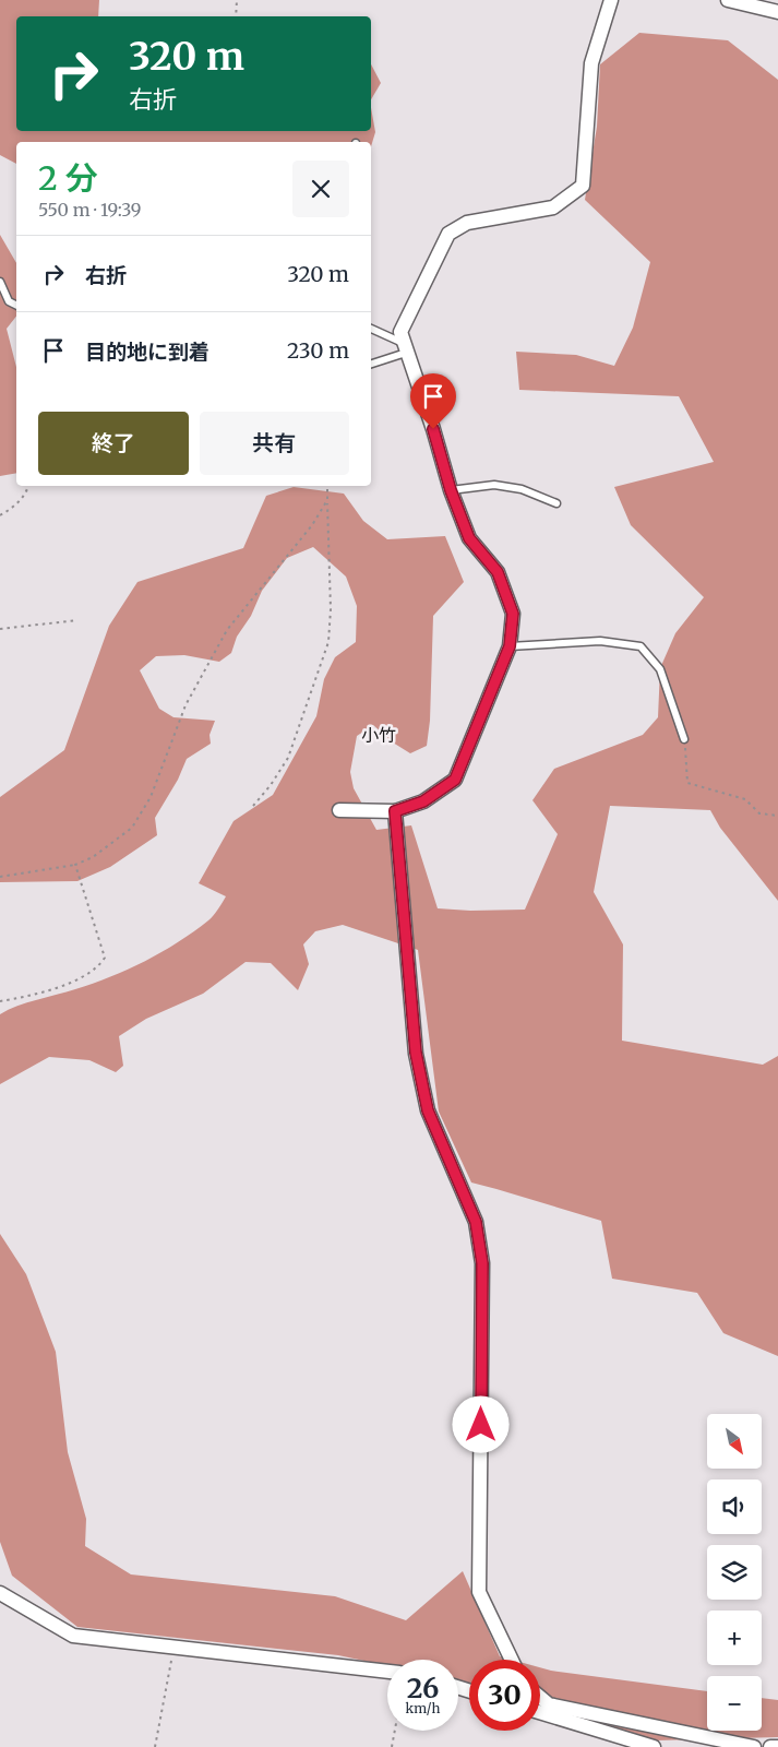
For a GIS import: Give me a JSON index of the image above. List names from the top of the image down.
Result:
{
  "districts": ["小竹"],
  "north": "bottom right",
  "page": {
    "turn": ["320 m", "右折"],
    "heading": ["2 分", "550 m · 19:39"],
    "list": [
      {
        "name": "右折",
        "value": "320 m"
      },
      {
        "name": "目的地に到着",
        "value": "230 m"
      }
    ],
    "buttons": ["終了", "共有"],
    "map_buttons": ["+", "−"],
    "speed": "26 km/h",
    "limit": "30"
  }
}
